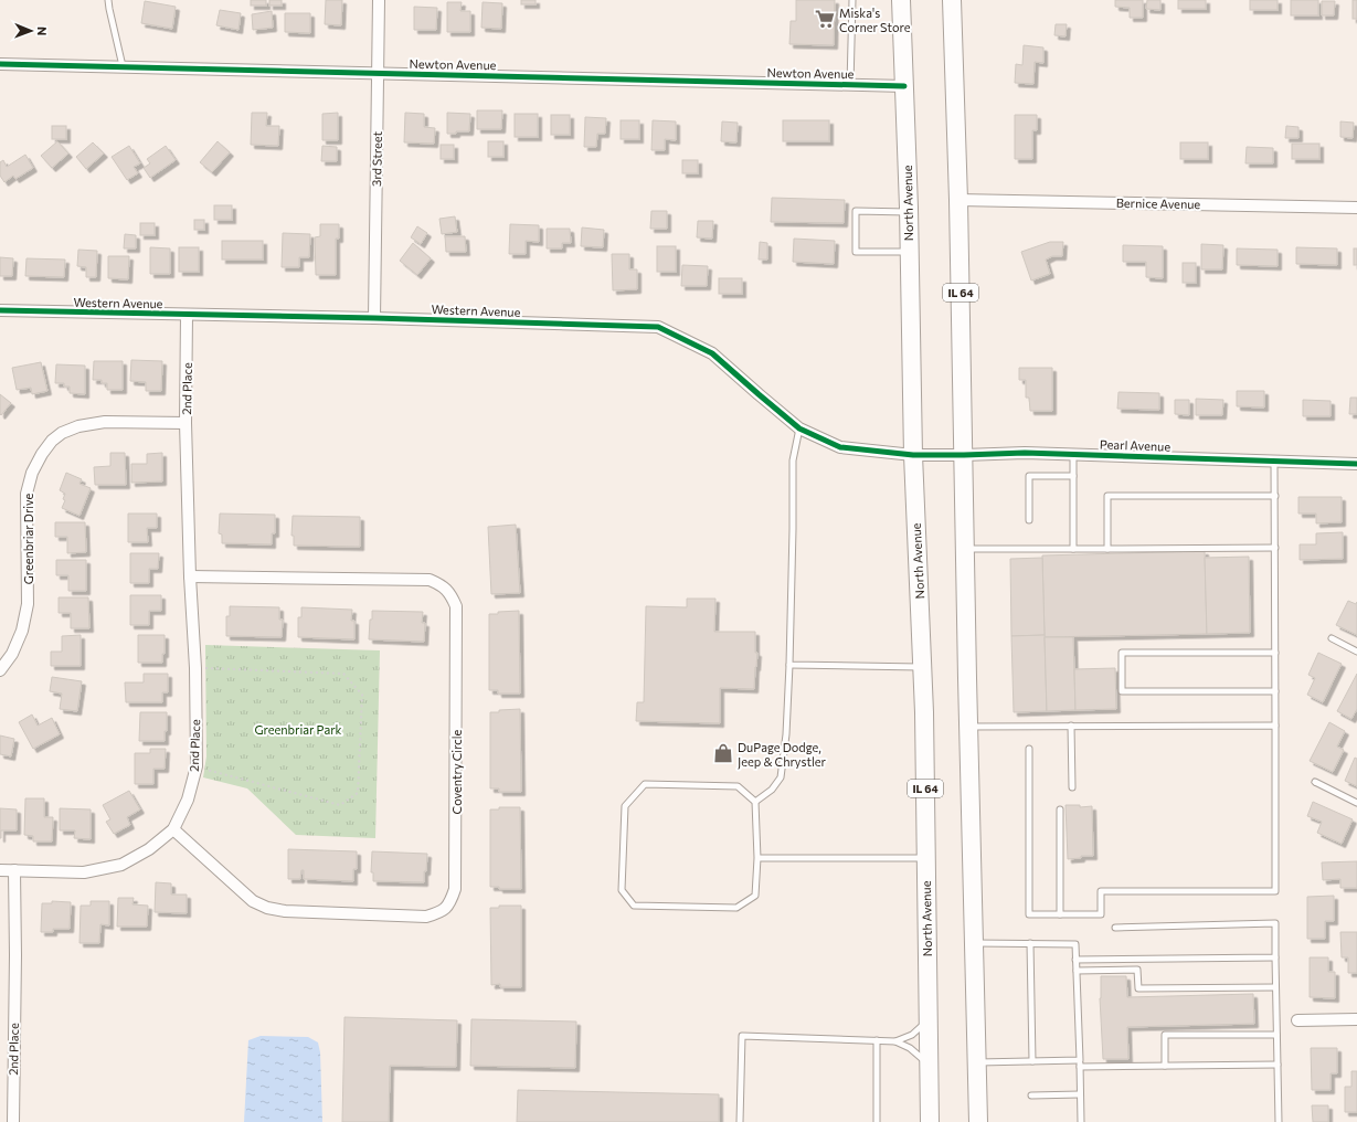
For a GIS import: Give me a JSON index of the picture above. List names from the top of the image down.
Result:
{
  "streets": {
    "main road": ["North Avenue", "IL 64"],
    "street": [
      "Newton Avenue",
      "3rd Street",
      "Bernice Avenue",
      "Western Avenue",
      "2nd Place",
      "Pearl Avenue",
      "Greenbriar Drive",
      "Coventry Circle"
    ]
  },
  "crossings": [
    ["Newton Avenue", "3rd Street"],
    ["Newton Avenue", "North Avenue"],
    ["3rd Street", "Western Avenue"],
    ["North Avenue", "Western Avenue"],
    ["North Avenue", "Pearl Avenue"],
    ["Bernice Avenue", "IL 64"],
    ["IL 64", "Pearl Avenue"],
    ["Western Avenue", "2nd Place"],
    ["Western Avenue", "Pearl Avenue"],
    ["2nd Place", "Greenbriar Drive"],
    ["2nd Place", "Coventry Circle"]
  ],
  "parks": ["Greenbriar Park"],
  "places": {
    "supermarket": ["Miska's Corner Store"],
    "shop": ["DuPage Dodge, Jeep & Chrystler"]
  },
  "north": "right"
}
